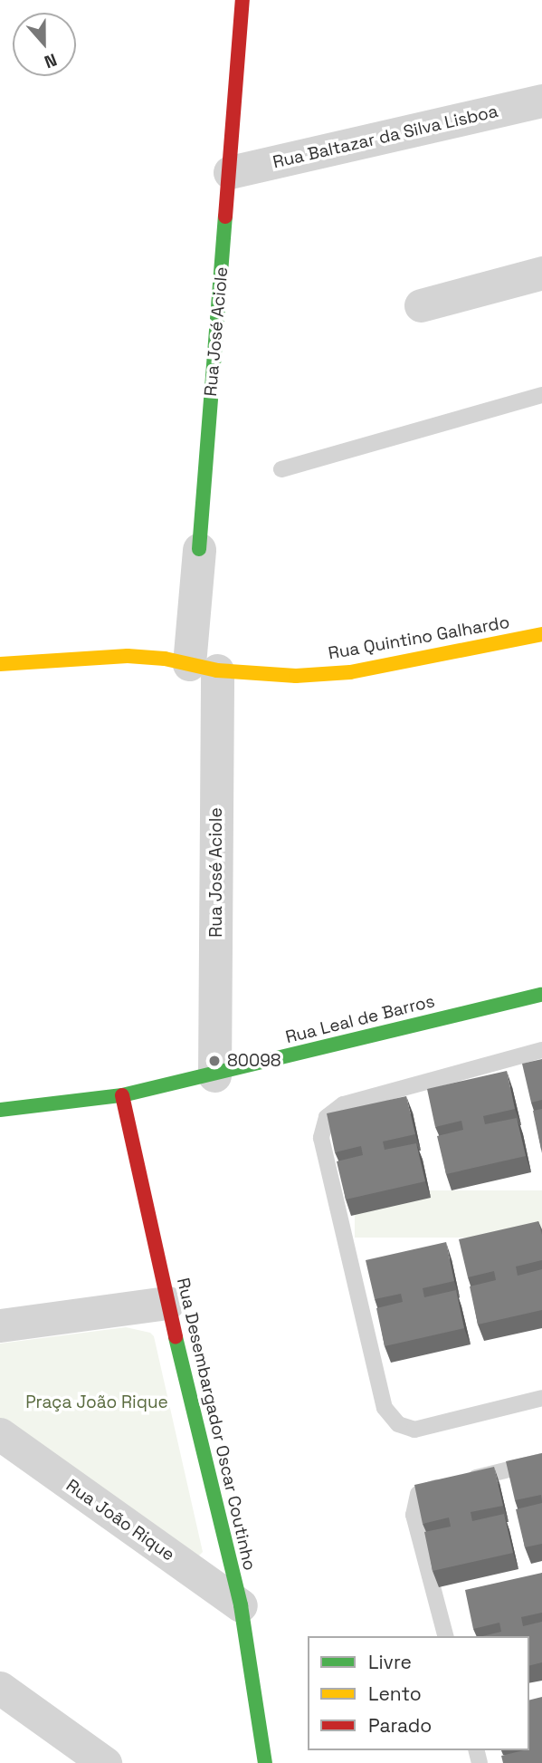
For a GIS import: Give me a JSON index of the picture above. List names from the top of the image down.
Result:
{
  "streets": {
    "street": [
      "Rua Baltazar da Silva Lisboa",
      "Rua José Aciole",
      "Rua Quintino Galhardo",
      "Rua Leal de Barros",
      "Rua Desembargador Oscar Coutinho",
      "Rua João Rique"
    ]
  },
  "crossings": [
    ["Rua Baltazar da Silva Lisboa", "Rua José Aciole"],
    ["Rua José Aciole", "Rua Quintino Galhardo"],
    ["Rua José Aciole", "Rua Leal de Barros"],
    ["Rua Leal de Barros", "Rua Desembargador Oscar Coutinho"],
    ["Rua Desembargador Oscar Coutinho", "Rua João Rique"]
  ],
  "parks": ["Praça João Rique"],
  "places": ["80098"],
  "legend": ["Livre", "Lento", "Parado"],
  "north": "bottom"
}
